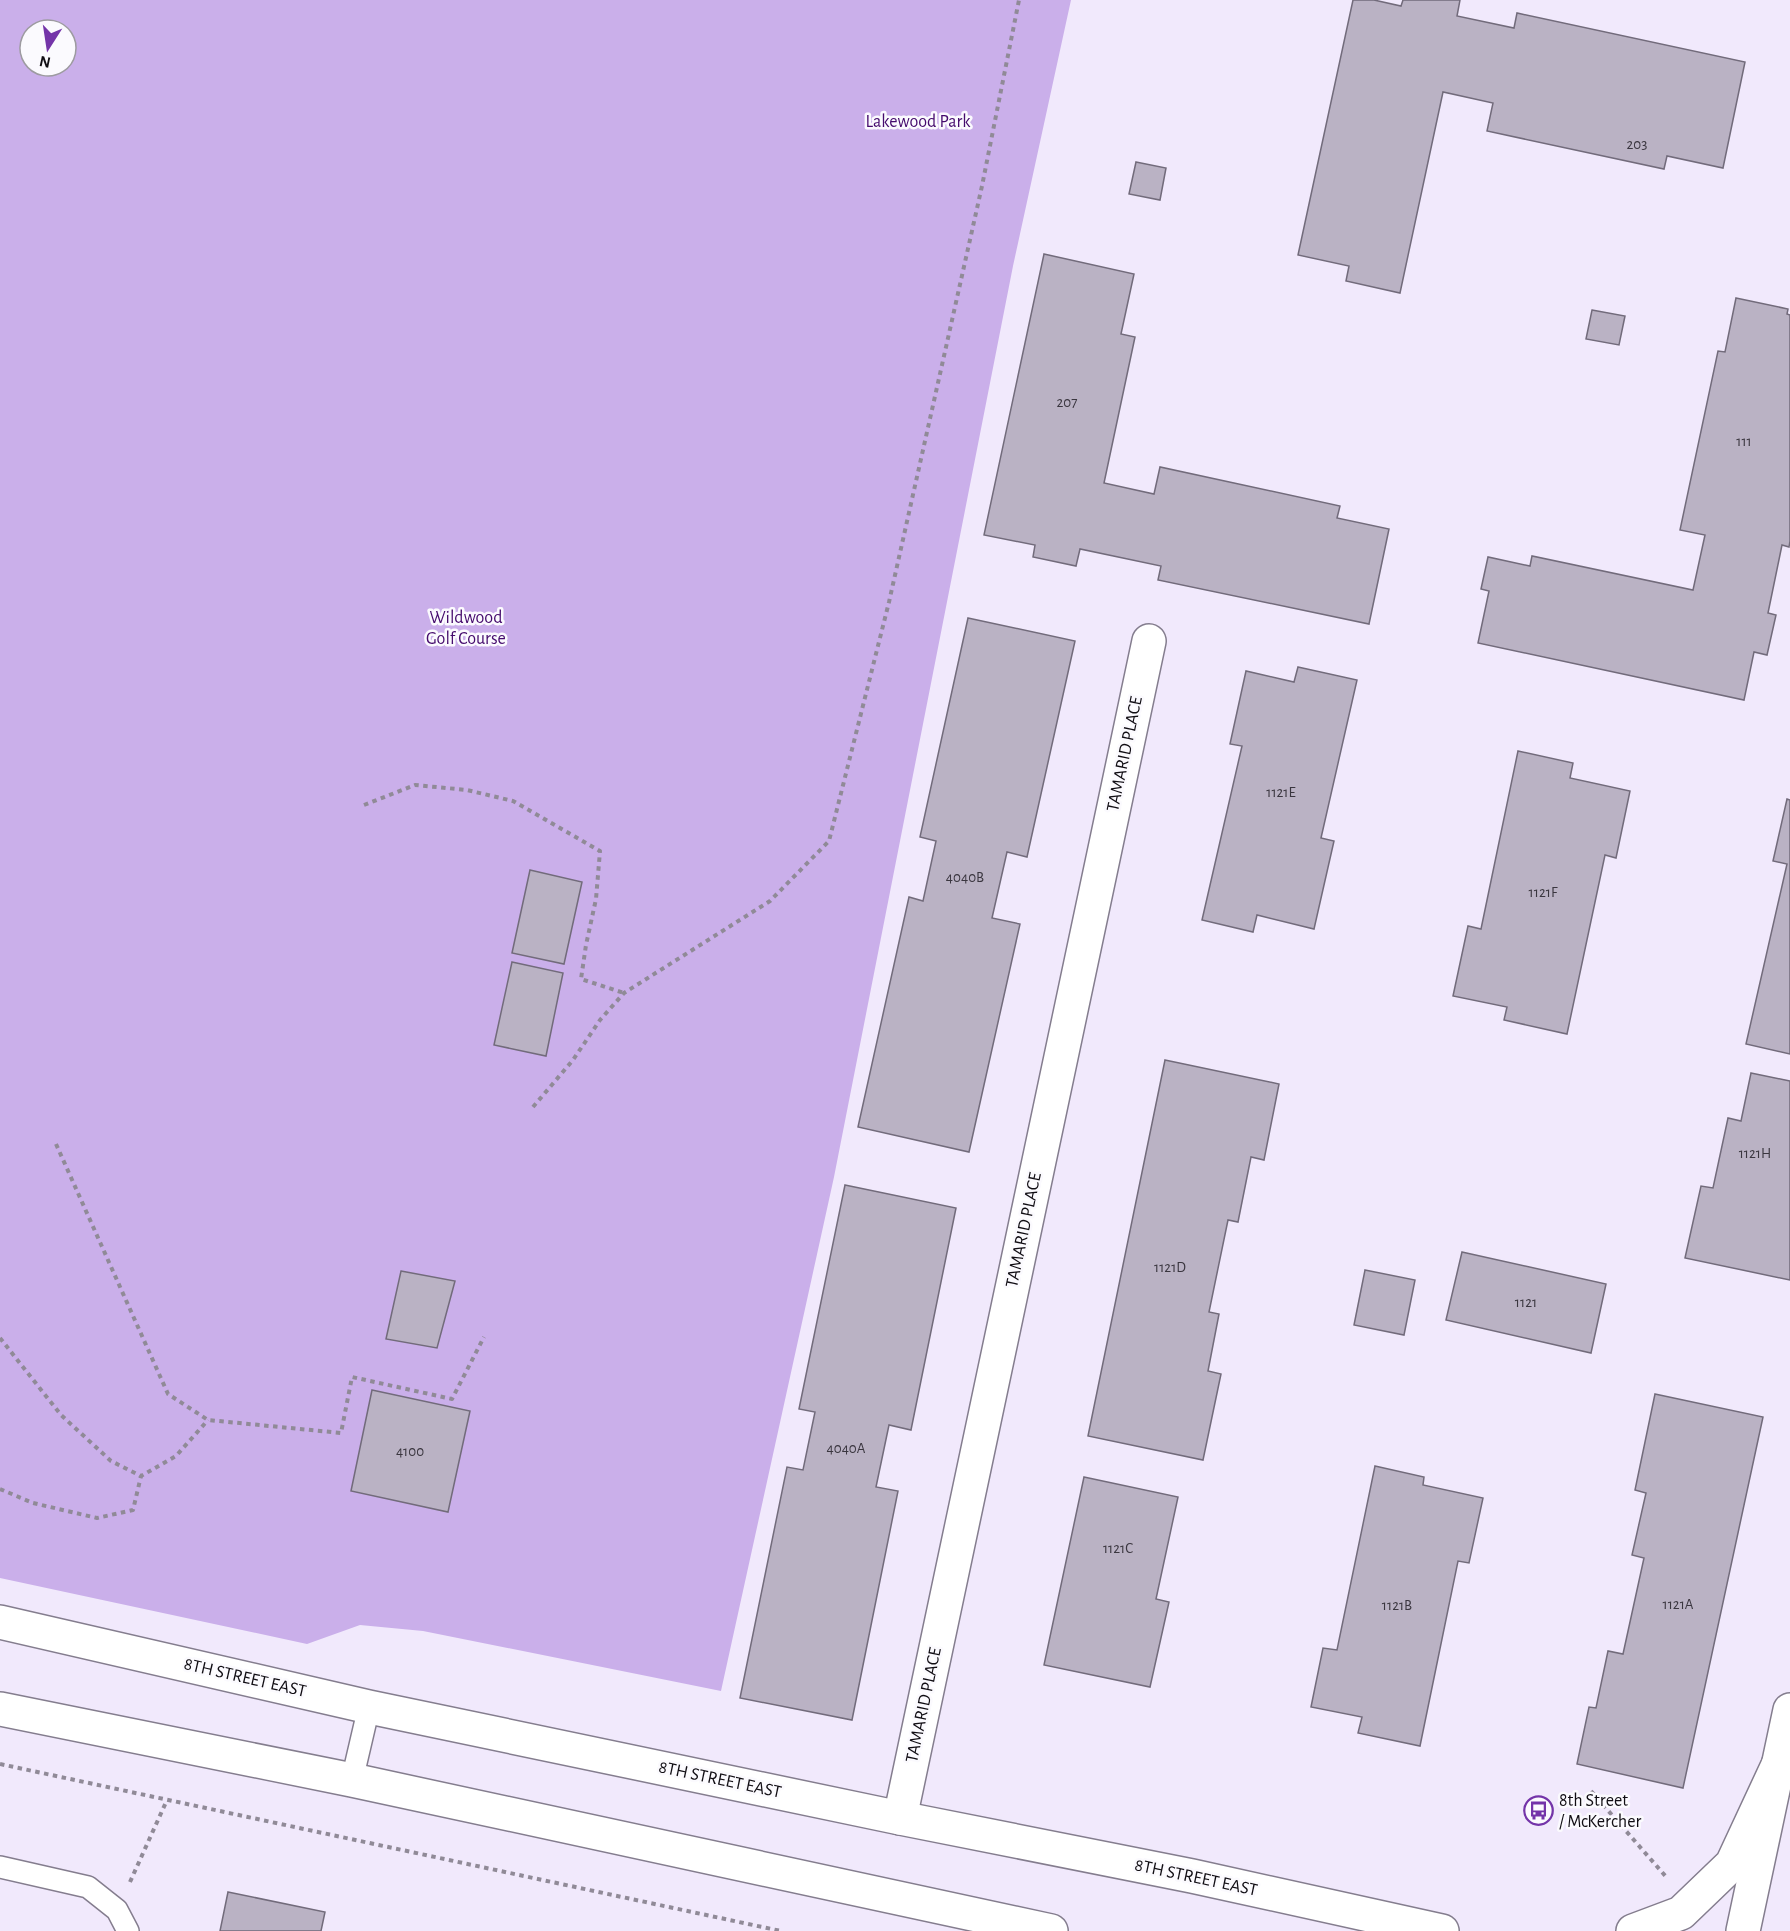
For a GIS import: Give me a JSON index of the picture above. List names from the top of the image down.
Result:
{
  "streets": {
    "main road": ["TAMARID PLACE", "8TH STREET EAST"]
  },
  "crossings": [
    ["TAMARID PLACE", "8TH STREET EAST"]
  ],
  "parks": ["Lakewood Park", "Wildwood Golf Course"],
  "places": {
    "bus stop": ["8th Street / McKercher"]
  },
  "house_numbers": [
    "203",
    "207",
    "111",
    "1121E",
    "4040B",
    "1121F",
    "1121H",
    "1121D",
    "1121",
    "4040A",
    "4100",
    "1121C",
    "1121A",
    "1121B"
  ],
  "north": "bottom"
}
